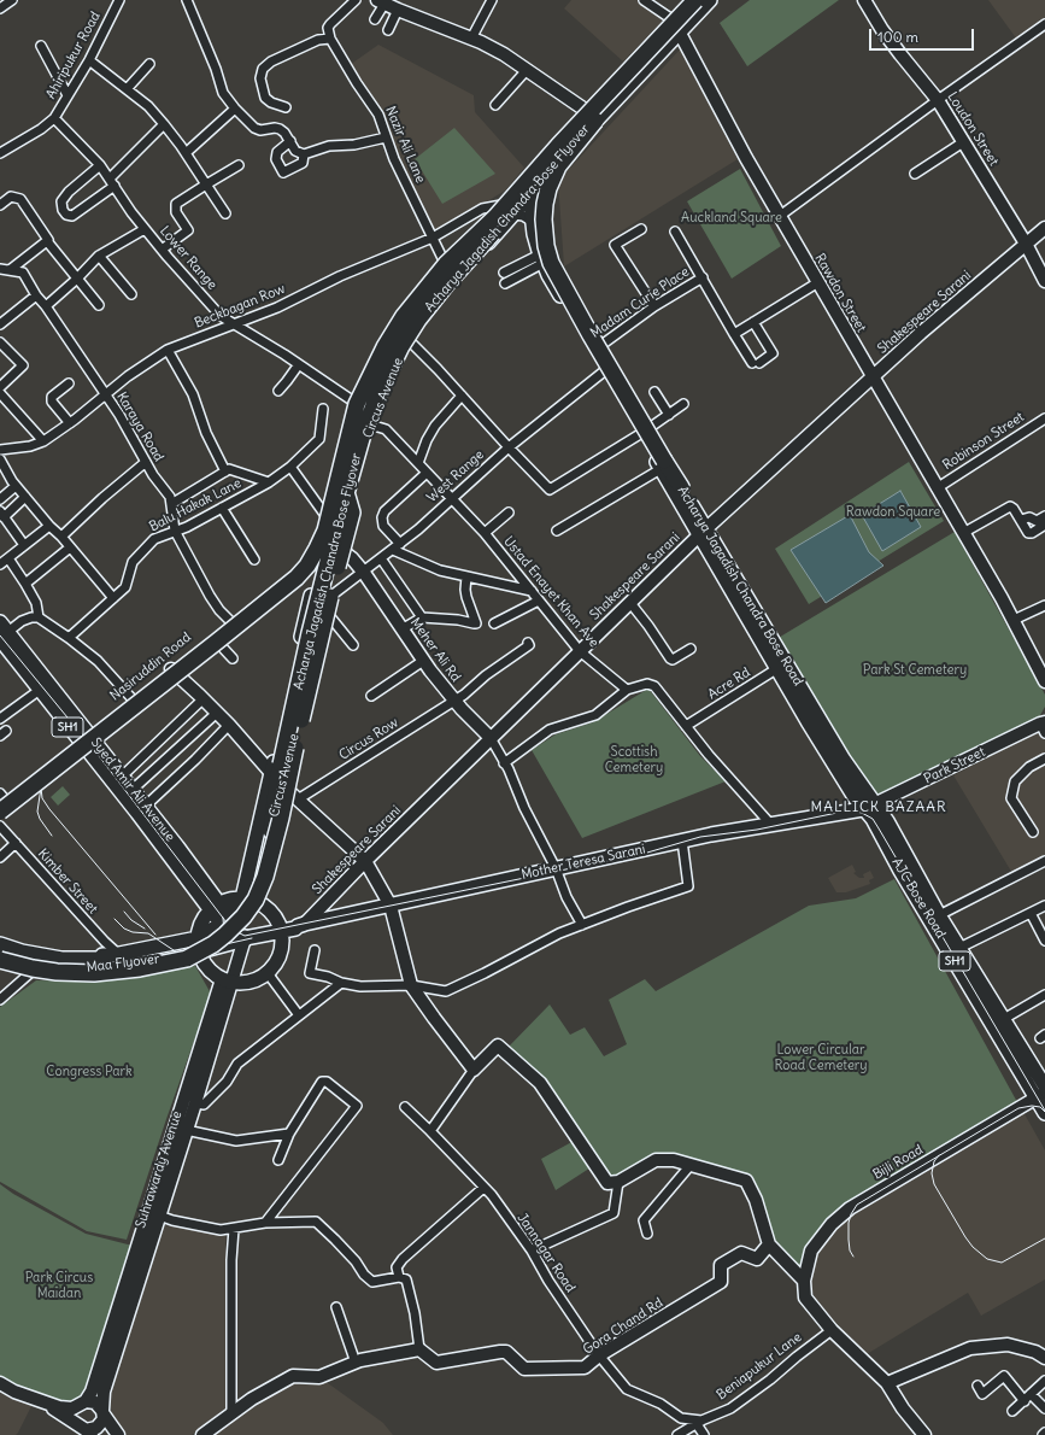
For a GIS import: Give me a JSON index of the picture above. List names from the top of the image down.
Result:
{
  "streets": {
    "highway": ["Acharya Jagadish Chandra Bose Flyover", "Maa Flyover"],
    "main road": [
      "Circus Avenue",
      "Acharya Jagadish Chandra Bose Road",
      "SH1",
      "Syed Amir Ali Avenue",
      "Mother Teresa Sarani",
      "AJC Bose Road"
    ],
    "street": [
      "Ahiripukur Road",
      "Loudon Street",
      "Nazir Ali Lane",
      "Lower Range",
      "Rawdon Street",
      "Madam Curie Place",
      "Beckbagan Row",
      "Shakespeare Sarani",
      "Karaya Road",
      "Robinson Street",
      "West Range",
      "Balu Hakak Lane",
      "Ustad Enayet Khan Ave",
      "Meher Ali Rd",
      "Nasiruddin Road",
      "Acre Rd",
      "Circus Row",
      "Park Street",
      "Kimber Street",
      "Bijli Road",
      "Suhrawardy Avenue",
      "Jannagar Road",
      "Gora Chand Rd",
      "Beniapukur Lane"
    ]
  },
  "crossings": [
    ["Ahiripukur Road", "Lower Range"],
    ["Loudon Street", "Shakespeare Sarani"],
    ["Nazir Ali Lane", "Beckbagan Row"],
    ["Nazir Ali Lane", "Circus Avenue"],
    ["Acharya Jagadish Chandra Bose Flyover", "Beckbagan Row"],
    ["Acharya Jagadish Chandra Bose Flyover", "Circus Avenue"],
    ["Acharya Jagadish Chandra Bose Flyover", "Nasiruddin Road"],
    ["Lower Range", "Beckbagan Row"],
    ["Lower Range", "Circus Avenue"],
    ["Rawdon Street", "Shakespeare Sarani"],
    ["Rawdon Street", "Robinson Street"],
    ["Madam Curie Place", "Acharya Jagadish Chandra Bose Road"],
    ["Beckbagan Row", "Circus Avenue"],
    ["Beckbagan Row", "Karaya Road"],
    ["Shakespeare Sarani", "Acharya Jagadish Chandra Bose Road"],
    ["Shakespeare Sarani", "Ustad Enayet Khan Ave"],
    ["Shakespeare Sarani", "Meher Ali Rd"],
    ["Shakespeare Sarani", "Mother Teresa Sarani"],
    ["Circus Avenue", "West Range"],
    ["Circus Avenue", "Acharya Jagadish Chandra Bose Road"],
    ["Circus Avenue", "Ustad Enayet Khan Ave"],
    ["Circus Avenue", "Meher Ali Rd"],
    ["Circus Avenue", "Nasiruddin Road"],
    ["Circus Avenue", "Maa Flyover"],
    ["Circus Avenue", "Suhrawardy Avenue"],
    ["Karaya Road", "Balu Hakak Lane"],
    ["Karaya Road", "Nasiruddin Road"],
    ["West Range", "Acharya Jagadish Chandra Bose Road"],
    ["West Range", "Ustad Enayet Khan Ave"],
    ["West Range", "Meher Ali Rd"],
    ["Acharya Jagadish Chandra Bose Road", "Acre Rd"],
    ["Acharya Jagadish Chandra Bose Road", "Park Street"],
    ["Acharya Jagadish Chandra Bose Road", "Mother Teresa Sarani"],
    ["Acharya Jagadish Chandra Bose Road", "AJC Bose Road"],
    ["Meher Ali Rd", "Nasiruddin Road"],
    ["Meher Ali Rd", "Circus Row"],
    ["Nasiruddin Road", "Syed Amir Ali Avenue"],
    ["Park Street", "Mother Teresa Sarani"],
    ["Park Street", "AJC Bose Road"],
    ["Mother Teresa Sarani", "AJC Bose Road"],
    ["Kimber Street", "Maa Flyover"],
    ["AJC Bose Road", "Bijli Road"],
    ["Maa Flyover", "Suhrawardy Avenue"],
    ["Jannagar Road", "Gora Chand Rd"],
    ["Jannagar Road", "Beniapukur Lane"]
  ],
  "districts": ["MALLICK BAZAAR"],
  "parks": [
    "Auckland Square",
    "Rawdon Square",
    "Park St Cemetery",
    "Scottish Cemetery",
    "Lower Circular Road Cemetery",
    "Congress Park",
    "Park Circus Maidan"
  ],
  "scale_bar": "100 m"
}
